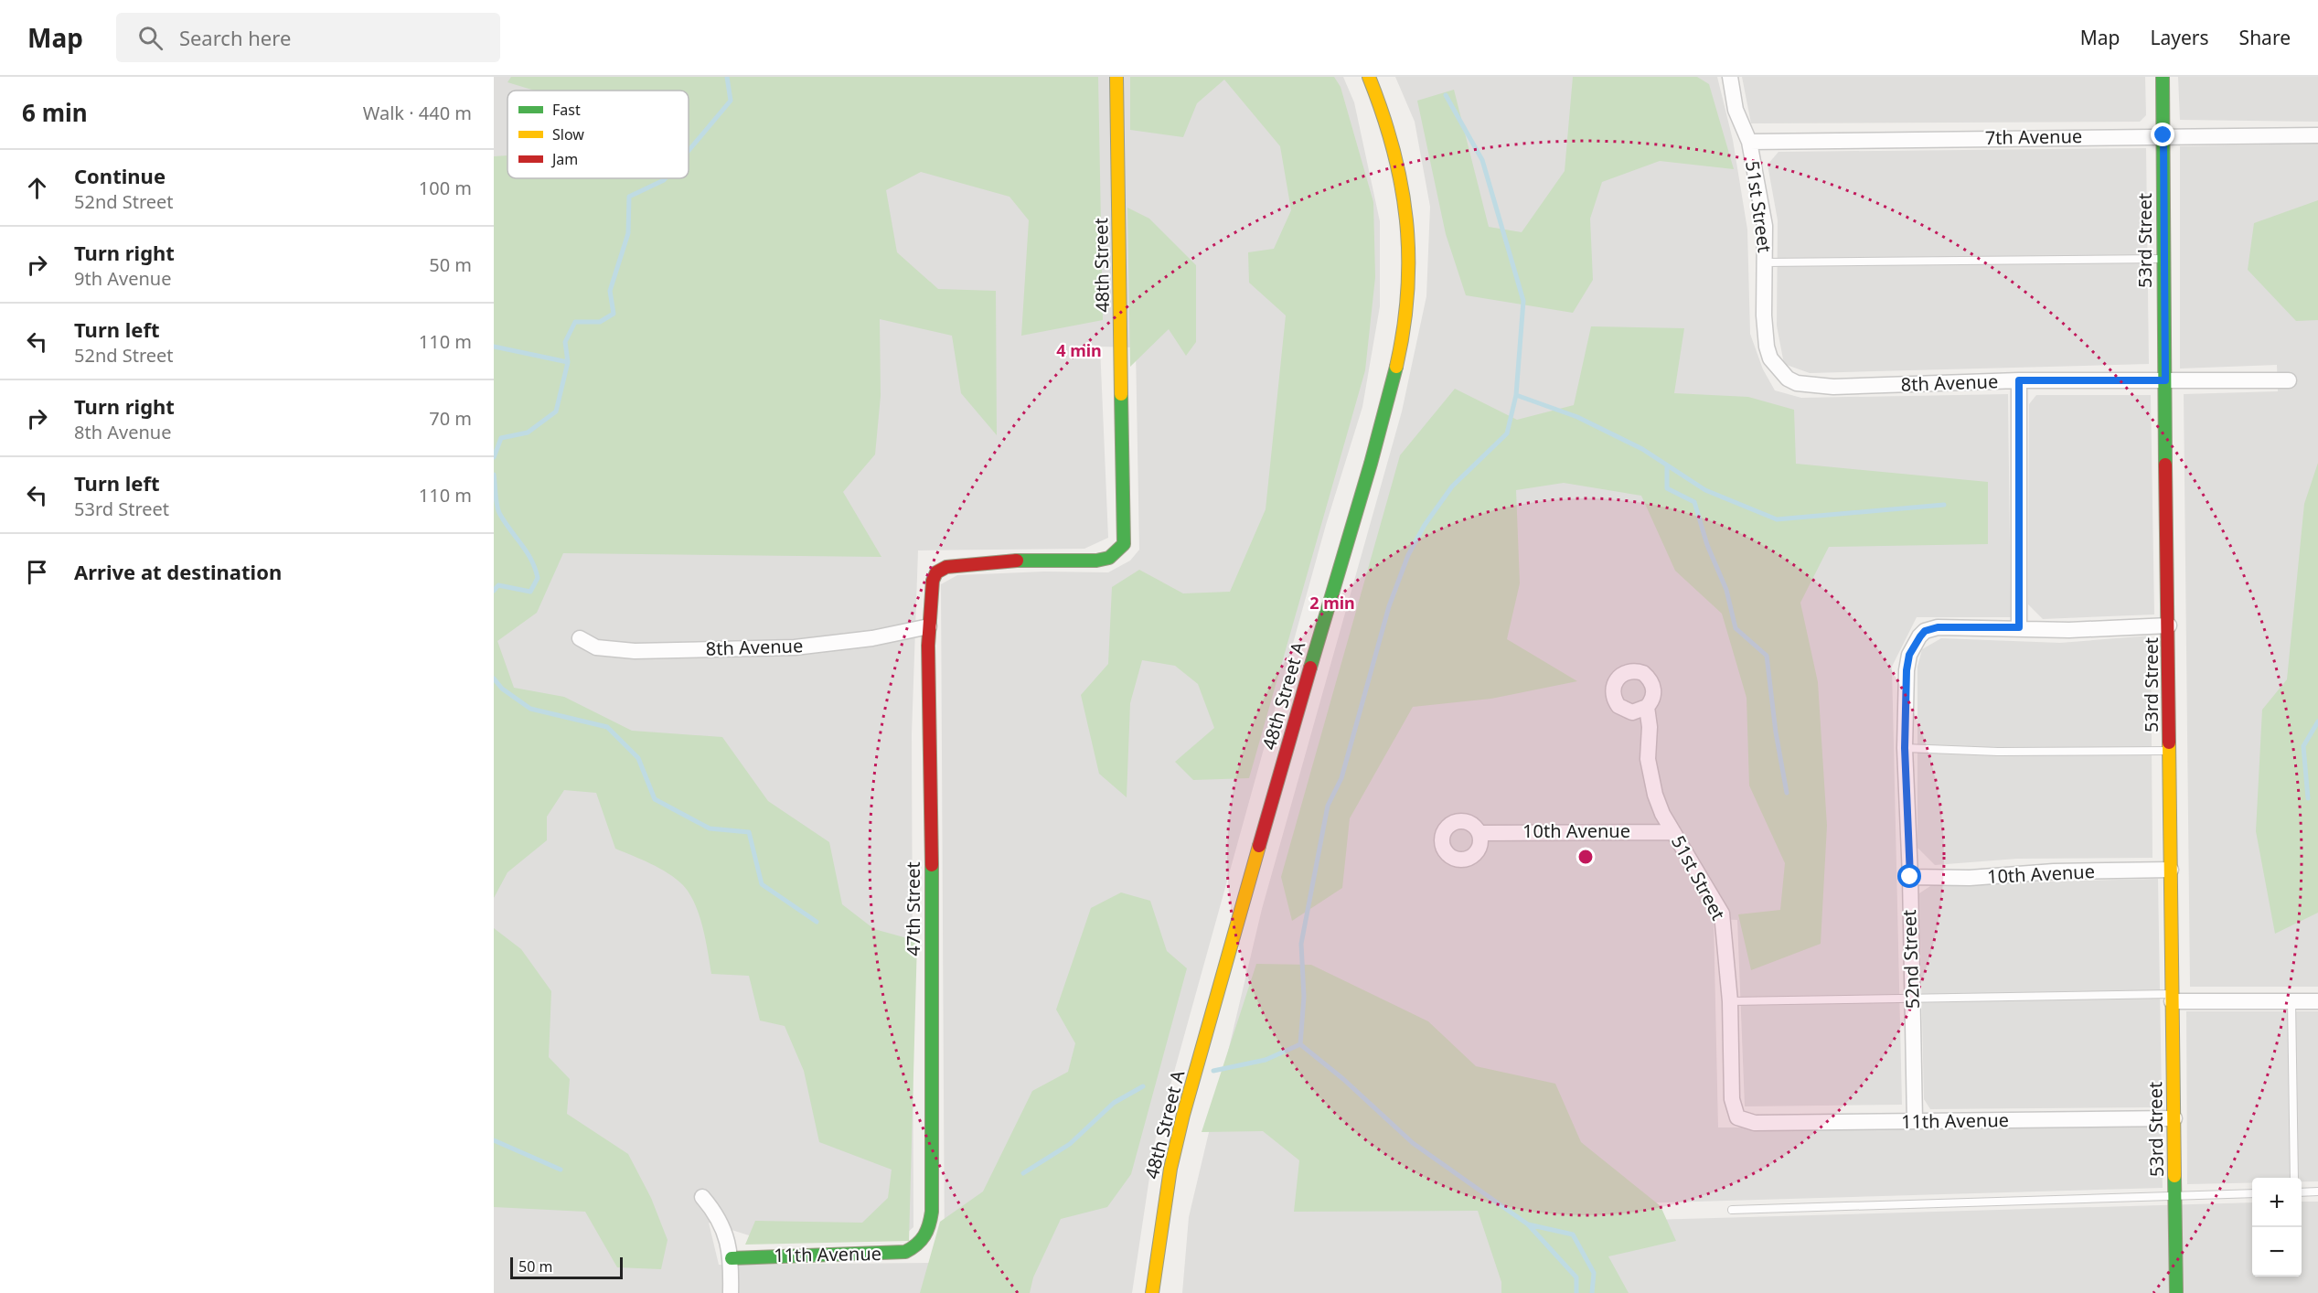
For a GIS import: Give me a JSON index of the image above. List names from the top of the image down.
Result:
{
  "streets": {
    "street": [
      "7th Avenue",
      "51st Street",
      "53rd Street",
      "48th Street",
      "8th Avenue",
      "48th Street A",
      "10th Avenue",
      "47th Street",
      "52nd Street",
      "11th Avenue"
    ]
  },
  "crossings": [
    ["7th Avenue", "51st Street"],
    ["7th Avenue", "53rd Street"],
    ["51st Street", "8th Avenue"],
    ["51st Street", "10th Avenue"],
    ["51st Street", "11th Avenue"],
    ["53rd Street", "8th Avenue"],
    ["53rd Street", "10th Avenue"],
    ["53rd Street", "11th Avenue"],
    ["48th Street", "47th Street"],
    ["8th Avenue", "47th Street"],
    ["10th Avenue", "52nd Street"],
    ["47th Street", "11th Avenue"],
    ["52nd Street", "11th Avenue"]
  ],
  "legend": ["Fast", "Slow", "Jam"],
  "scale_bar": "50 m",
  "page": {
    "header": "Map",
    "search": "Search here",
    "nav": ["Map", "Layers", "Share"],
    "heading": ["6 min", "Walk · 440 m"],
    "list": [
      ["Continue", "52nd Street", "100 m"],
      ["Turn right", "9th Avenue", "50 m"],
      ["Turn left", "52nd Street", "110 m"],
      ["Turn right", "8th Avenue", "70 m"],
      ["Turn left", "53rd Street", "110 m"],
      "Arrive at destination"
    ],
    "map_buttons": ["+", "−"],
    "scale": "50 m"
  },
  "rings": ["4 min", "2 min"]
}
